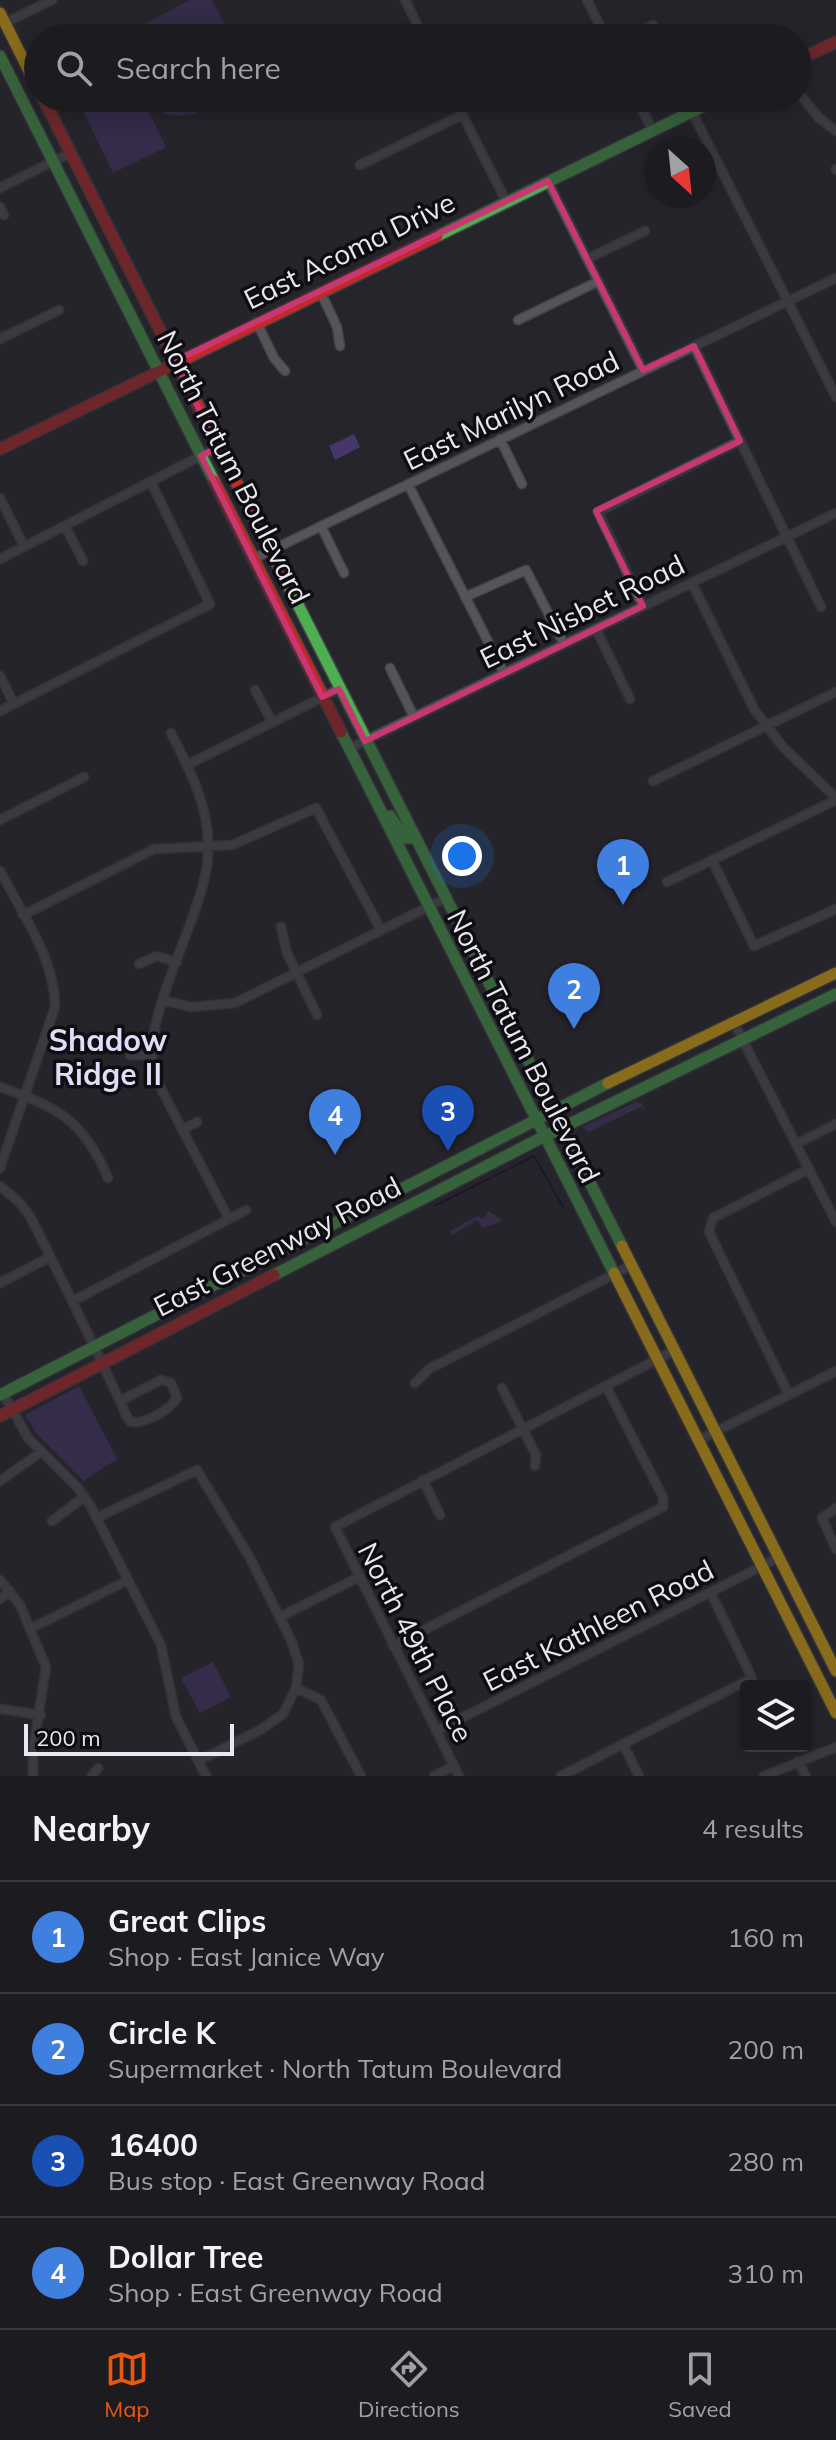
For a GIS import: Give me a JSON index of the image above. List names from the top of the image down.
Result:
{
  "streets": {
    "main road": ["East Acoma Drive", "North Tatum Boulevard", "East Greenway Road"],
    "street": [
      "East Marilyn Road",
      "East Nisbet Road",
      "East Kathleen Road",
      "North 49th Place"
    ]
  },
  "crossings": [
    ["East Acoma Drive", "North Tatum Boulevard"],
    ["East Marilyn Road", "North Tatum Boulevard"],
    ["North Tatum Boulevard", "East Nisbet Road"],
    ["North Tatum Boulevard", "East Greenway Road"],
    ["North Tatum Boulevard", "East Kathleen Road"],
    ["East Kathleen Road", "North 49th Place"]
  ],
  "districts": ["Shadow Ridge II"],
  "scale_bar": "200 m",
  "north": "bottom right",
  "page": {
    "search": "Search here",
    "pins": [
      "1",
      "2",
      "3",
      "4"
    ],
    "scale": "200 m",
    "heading": ["Nearby", "4 results"],
    "list": [
      {
        "mark": "1",
        "name": "Great Clips",
        "note": "Shop · East Janice Way",
        "value": "160 m"
      },
      {
        "mark": "2",
        "name": "Circle K",
        "note": "Supermarket · North Tatum Boulevard",
        "value": "200 m"
      },
      {
        "mark": "3",
        "name": "16400",
        "note": "Bus stop · East Greenway Road",
        "value": "280 m"
      },
      {
        "mark": "4",
        "name": "Dollar Tree",
        "note": "Shop · East Greenway Road",
        "value": "310 m"
      }
    ],
    "nav": ["Map", "Directions", "Saved"]
  }
}
